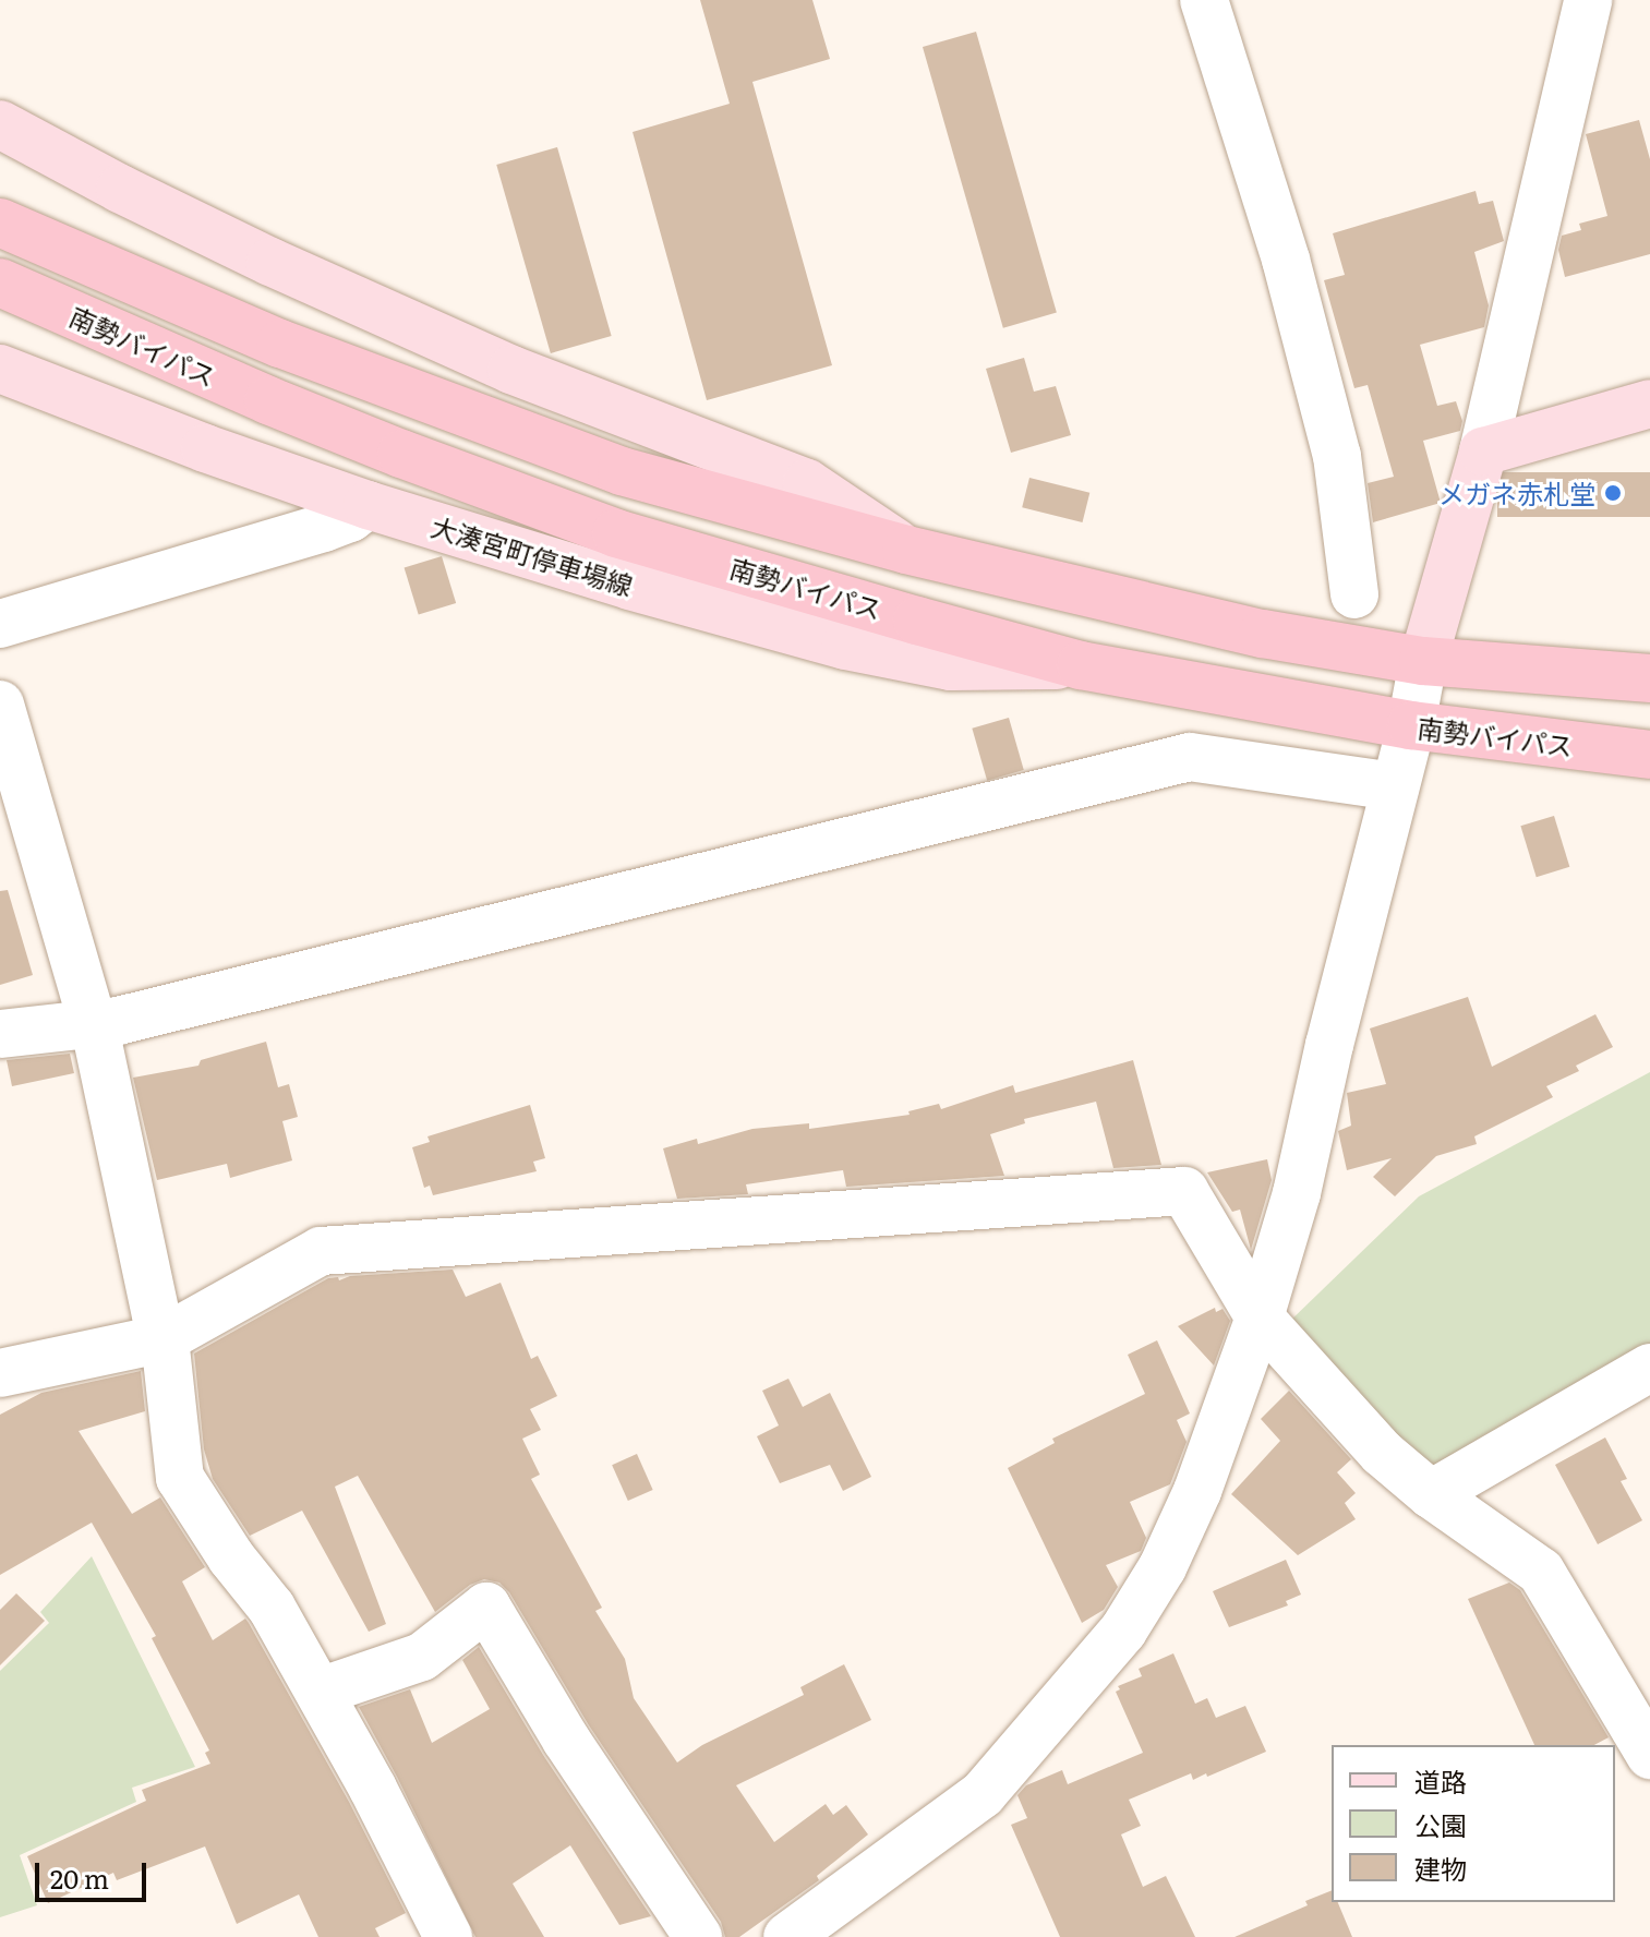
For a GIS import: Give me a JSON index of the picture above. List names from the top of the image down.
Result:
{
  "streets": {
    "highway": ["南勢バイパス"],
    "main road": ["大湊宮町停車場線"]
  },
  "crossings": [
    ["南勢バイパス", "大湊宮町停車場線"]
  ],
  "places": ["メガネ赤札堂"],
  "legend": ["道路", "公園", "建物"],
  "scale_bar": "20 m"
}
